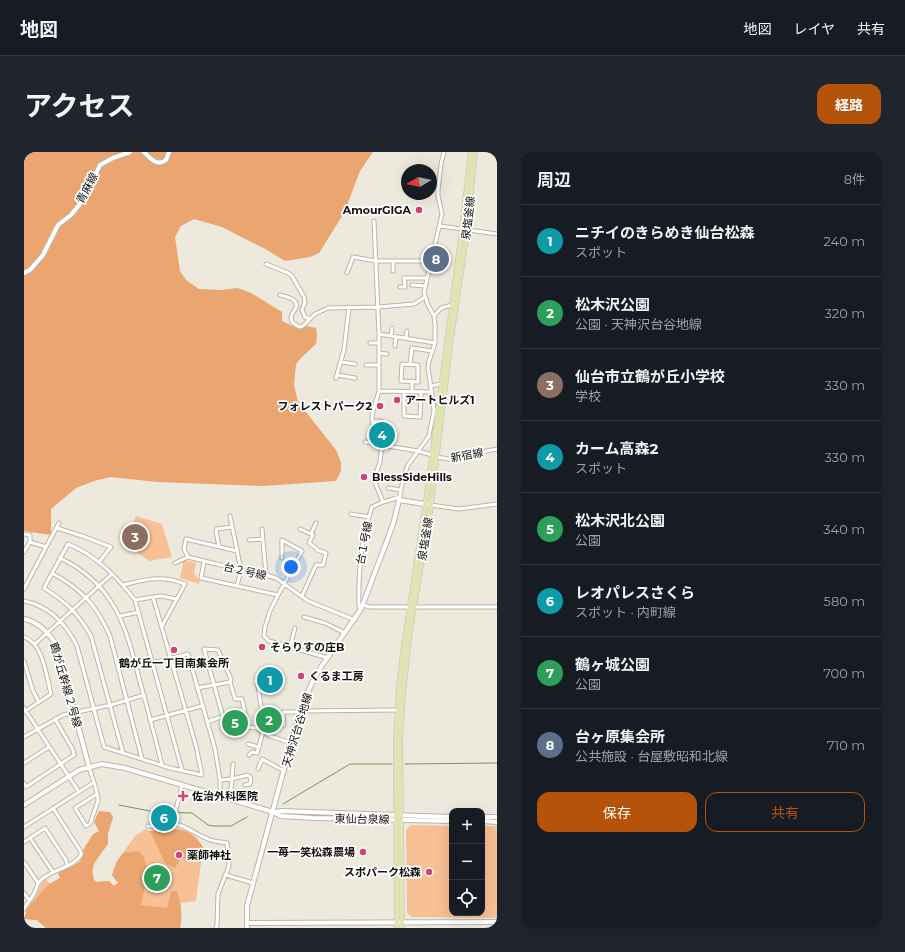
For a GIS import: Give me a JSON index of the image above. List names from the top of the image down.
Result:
{
  "streets": {
    "main road": ["泉塩釜線"],
    "street": [
      "青麻線",
      "新宿線",
      "台１号線",
      "台２号線",
      "鶴が丘幹線２号線",
      "天神沢台谷地線",
      "東仙台泉線"
    ]
  },
  "crossings": [
    ["泉塩釜線", "新宿線"],
    ["泉塩釜線", "東仙台泉線"],
    ["台１号線", "天神沢台谷地線"],
    ["台２号線", "天神沢台谷地線"],
    ["鶴が丘幹線２号線", "東仙台泉線"],
    ["天神沢台谷地線", "東仙台泉線"]
  ],
  "places": {
    "other": [
      "AmourGIGA",
      "アートヒルズ1",
      "フォレストパーク2",
      "BlessSideHills",
      "そらりすの庄B",
      "鶴が丘一丁目南集会所",
      "くるま工房",
      "一苺一笑松森農場",
      "薬師神社",
      "スポパーク松森"
    ],
    "health": ["佐治外科医院"]
  },
  "north": "left",
  "page": {
    "header": "地図",
    "nav": ["地図", "レイヤ", "共有"],
    "title": "アクセス",
    "buttons": [
      "経路",
      ["保存", "共有"]
    ],
    "heading": ["周辺", "8件"],
    "list": [
      {
        "mark": "1",
        "name": "ニチイのきらめき仙台松森",
        "note": "スポット",
        "value": "240 m"
      },
      {
        "mark": "2",
        "name": "松木沢公園",
        "note": "公園 · 天神沢台谷地線",
        "value": "320 m"
      },
      {
        "mark": "3",
        "name": "仙台市立鶴が丘小学校",
        "note": "学校",
        "value": "330 m"
      },
      {
        "mark": "4",
        "name": "カーム高森2",
        "note": "スポット",
        "value": "330 m"
      },
      {
        "mark": "5",
        "name": "松木沢北公園",
        "note": "公園",
        "value": "340 m"
      },
      {
        "mark": "6",
        "name": "レオパレスさくら",
        "note": "スポット · 内町線",
        "value": "580 m"
      },
      {
        "mark": "7",
        "name": "鶴ヶ城公園",
        "note": "公園",
        "value": "700 m"
      },
      {
        "mark": "8",
        "name": "台ヶ原集会所",
        "note": "公共施設 · 台屋敷昭和北線",
        "value": "710 m"
      }
    ],
    "pins": [
      "8",
      "4",
      "3",
      "1",
      "2",
      "5",
      "6",
      "7"
    ],
    "map_buttons": ["+", "−"]
  }
}
